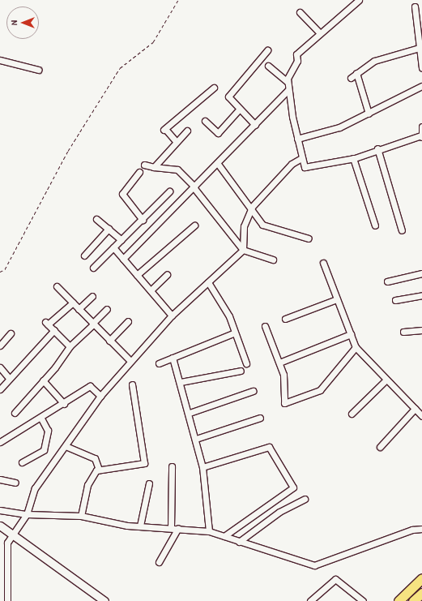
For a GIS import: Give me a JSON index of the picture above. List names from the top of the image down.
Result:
{
  "north": "left"
}
